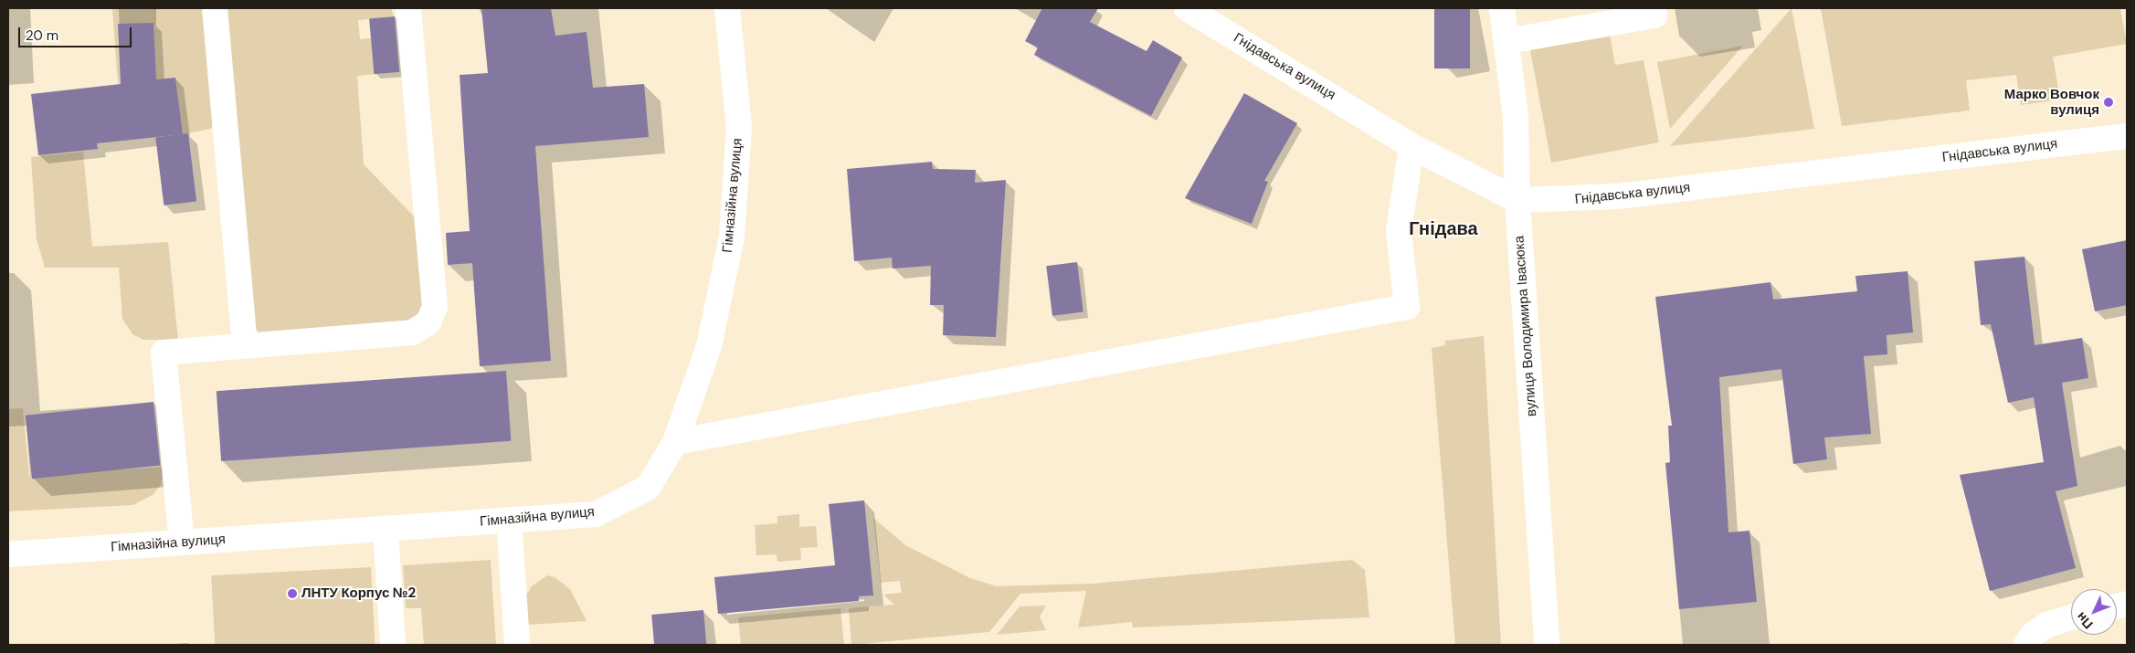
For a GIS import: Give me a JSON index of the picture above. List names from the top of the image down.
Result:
{
  "streets": {
    "street": ["Гнідавська вулиця", "Гімназійна вулиця", "вулиця Володимира Івасюка"]
  },
  "crossings": [
    ["Гнідавська вулиця", "вулиця Володимира Івасюка"]
  ],
  "districts": ["Гнідава"],
  "places": ["Марко Вовчок вулиця", "ЛНТУ Корпус №2"],
  "scale_bar": "20 m",
  "north": "bottom left"
}
